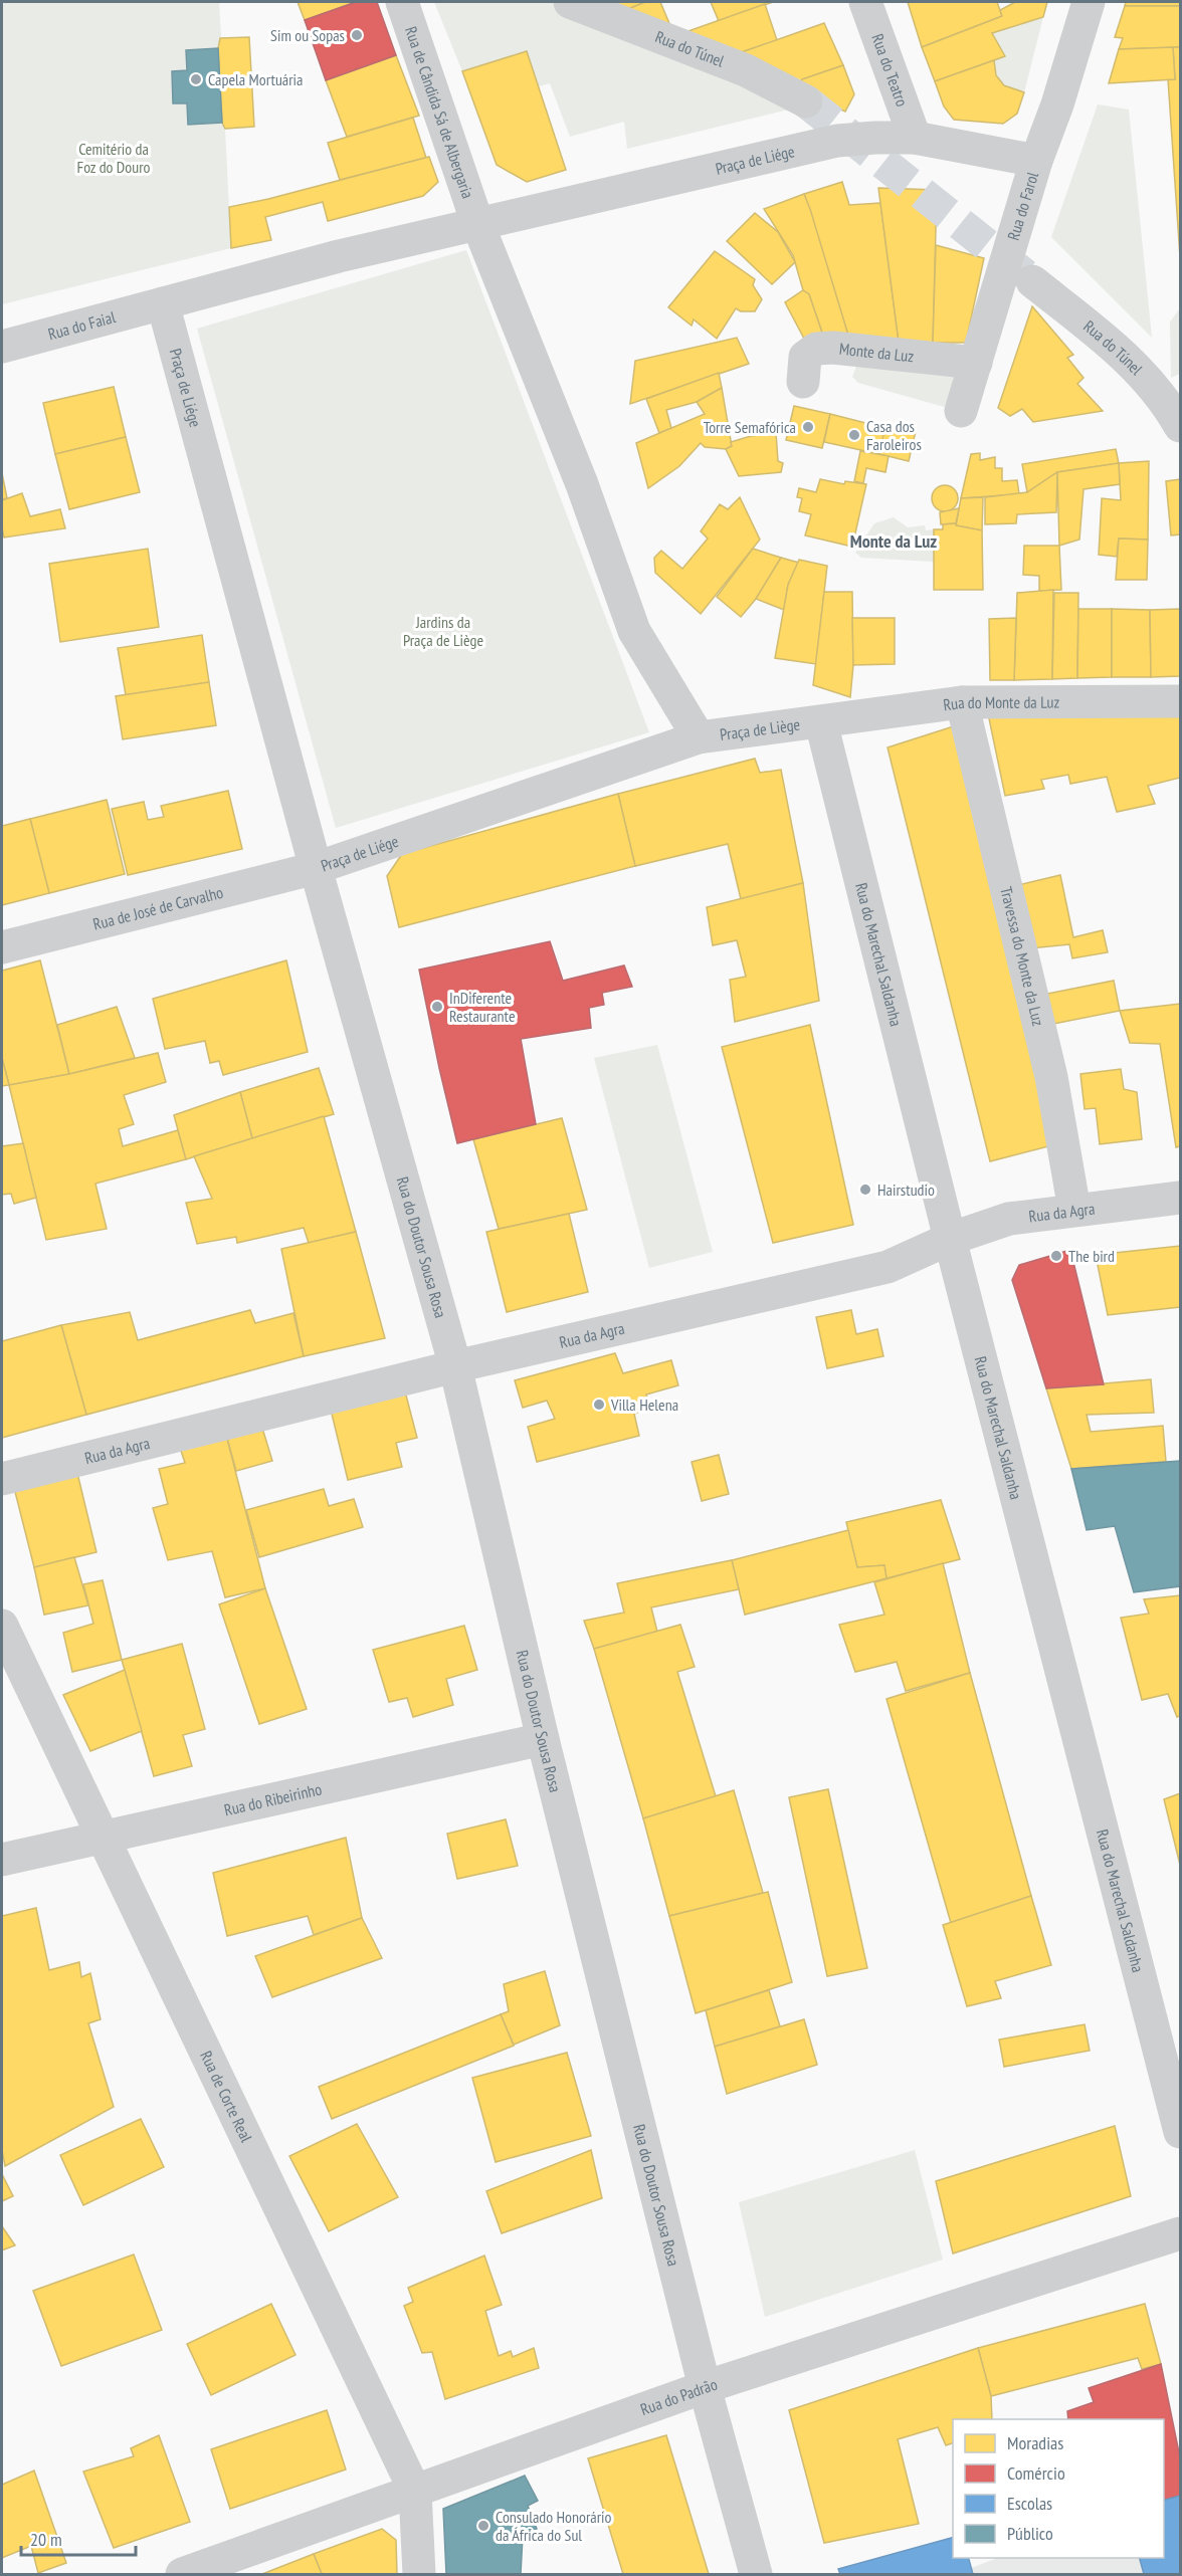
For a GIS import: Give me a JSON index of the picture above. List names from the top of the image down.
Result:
{
  "streets": {
    "street": [
      "Rua do Túnel",
      "Rua do Teatro",
      "Rua de Cândida Sá de Albergaria",
      "Praça de Liége",
      "Rua do Farol",
      "Rua do Faial",
      "Monte da Luz",
      "Rua do Monte da Luz",
      "Praça de Liège",
      "Rua de José de Carvalho",
      "Rua do Marechal Saldanha",
      "Travessa do Monte da Luz",
      "Rua da Agra",
      "Rua do Doutor Sousa Rosa",
      "Rua do Ribeirinho",
      "Rua de Corte Real",
      "Rua do Padrão"
    ]
  },
  "crossings": [
    ["Rua do Teatro", "Praça de Liége"],
    ["Rua de Cândida Sá de Albergaria", "Praça de Liége"],
    ["Praça de Liége", "Rua do Farol"],
    ["Praça de Liége", "Rua do Faial"],
    ["Praça de Liége", "Praça de Liège"],
    ["Praça de Liége", "Rua de José de Carvalho"],
    ["Praça de Liége", "Rua do Doutor Sousa Rosa"],
    ["Rua do Farol", "Monte da Luz"],
    ["Rua do Monte da Luz", "Praça de Liège"],
    ["Rua do Monte da Luz", "Rua do Marechal Saldanha"],
    ["Rua do Monte da Luz", "Travessa do Monte da Luz"],
    ["Praça de Liège", "Rua do Marechal Saldanha"],
    ["Rua de José de Carvalho", "Rua do Doutor Sousa Rosa"],
    ["Rua do Marechal Saldanha", "Rua da Agra"],
    ["Travessa do Monte da Luz", "Rua da Agra"],
    ["Rua da Agra", "Rua do Doutor Sousa Rosa"],
    ["Rua do Doutor Sousa Rosa", "Rua do Ribeirinho"],
    ["Rua do Doutor Sousa Rosa", "Rua do Padrão"],
    ["Rua do Ribeirinho", "Rua de Corte Real"],
    ["Rua de Corte Real", "Rua do Padrão"]
  ],
  "districts": ["Monte da Luz"],
  "parks": ["Cemitério da Foz do Douro", "Jardins da Praça de Liège"],
  "places": [
    "Sim ou Sopas",
    "Capela Mortuária",
    "Torre Semafórica",
    "Casa dos Faroleiros",
    "InDiferente Restaurante",
    "Hairstudio",
    "The bird",
    "Villa Helena",
    "Consulado Honorário da África do Sul"
  ],
  "legend": [
    "Moradias",
    "Comércio",
    "Escolas",
    "Público"
  ],
  "scale_bar": "20 m"
}
